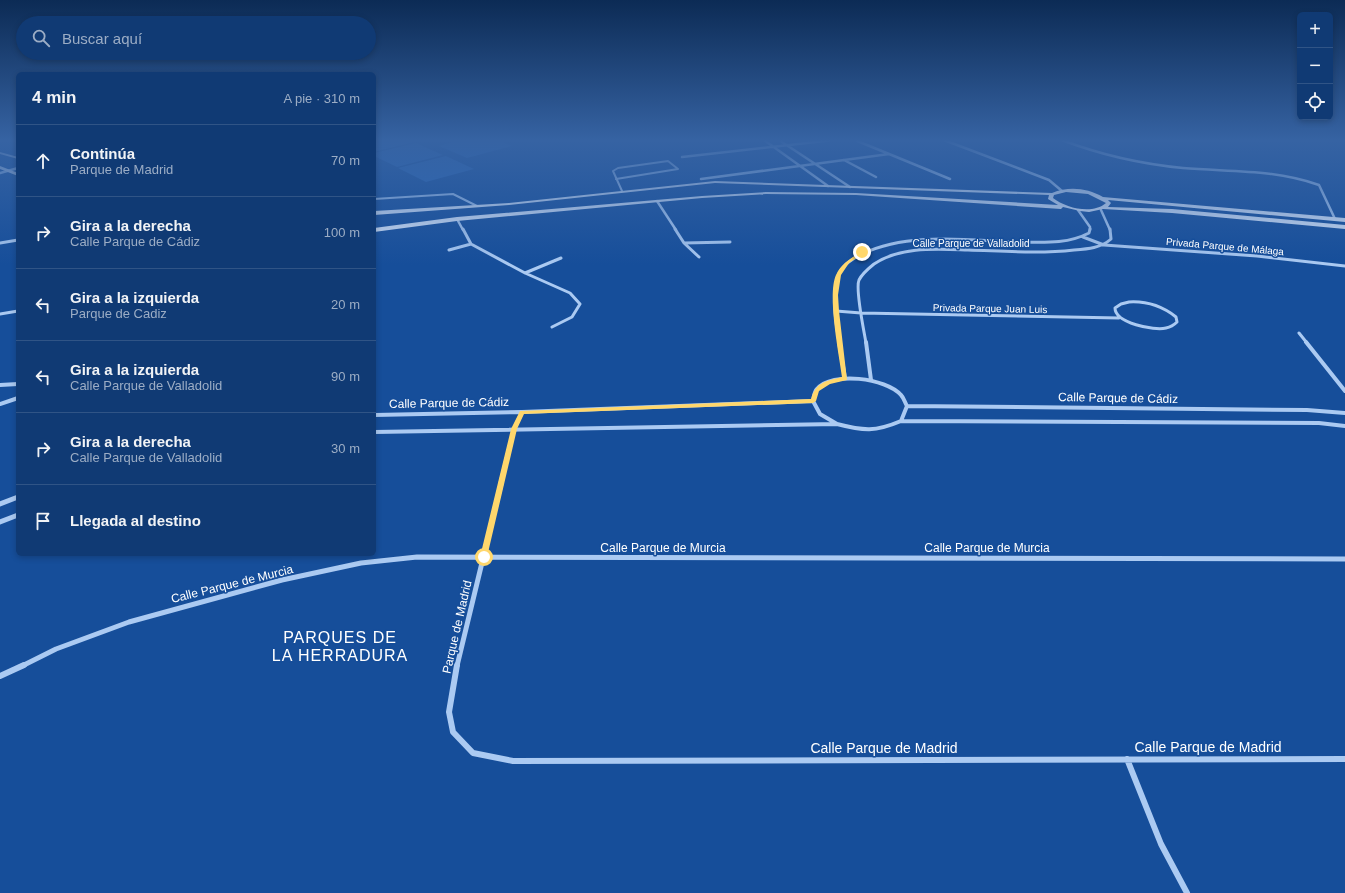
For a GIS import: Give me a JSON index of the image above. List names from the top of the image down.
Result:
{
  "streets": {
    "street": [
      "Calle Parque de Valladolid",
      "Privada Parque de Málaga",
      "Privada Parque Juan Luis",
      "Calle Parque de Cádiz",
      "Calle Parque de Murcia",
      "Parque de Madrid",
      "Calle Parque de Madrid"
    ]
  },
  "crossings": [
    ["Calle Parque de Valladolid", "Privada Parque de Málaga"],
    ["Calle Parque de Valladolid", "Privada Parque Juan Luis"],
    ["Calle Parque de Cádiz", "Parque de Madrid"],
    ["Calle Parque de Murcia", "Parque de Madrid"],
    ["Parque de Madrid", "Calle Parque de Madrid"]
  ],
  "districts": ["PARQUES DE LA HERRADURA"],
  "page": {
    "map_buttons": ["+", "−"],
    "search": "Buscar aquí",
    "heading": ["4 min", "A pie · 310 m"],
    "list": [
      ["Continúa", "Parque de Madrid", "70 m"],
      ["Gira a la derecha", "Calle Parque de Cádiz", "100 m"],
      ["Gira a la izquierda", "Parque de Cadiz", "20 m"],
      ["Gira a la izquierda", "Calle Parque de Valladolid", "90 m"],
      ["Gira a la derecha", "Calle Parque de Valladolid", "30 m"],
      "Llegada al destino"
    ]
  }
}
